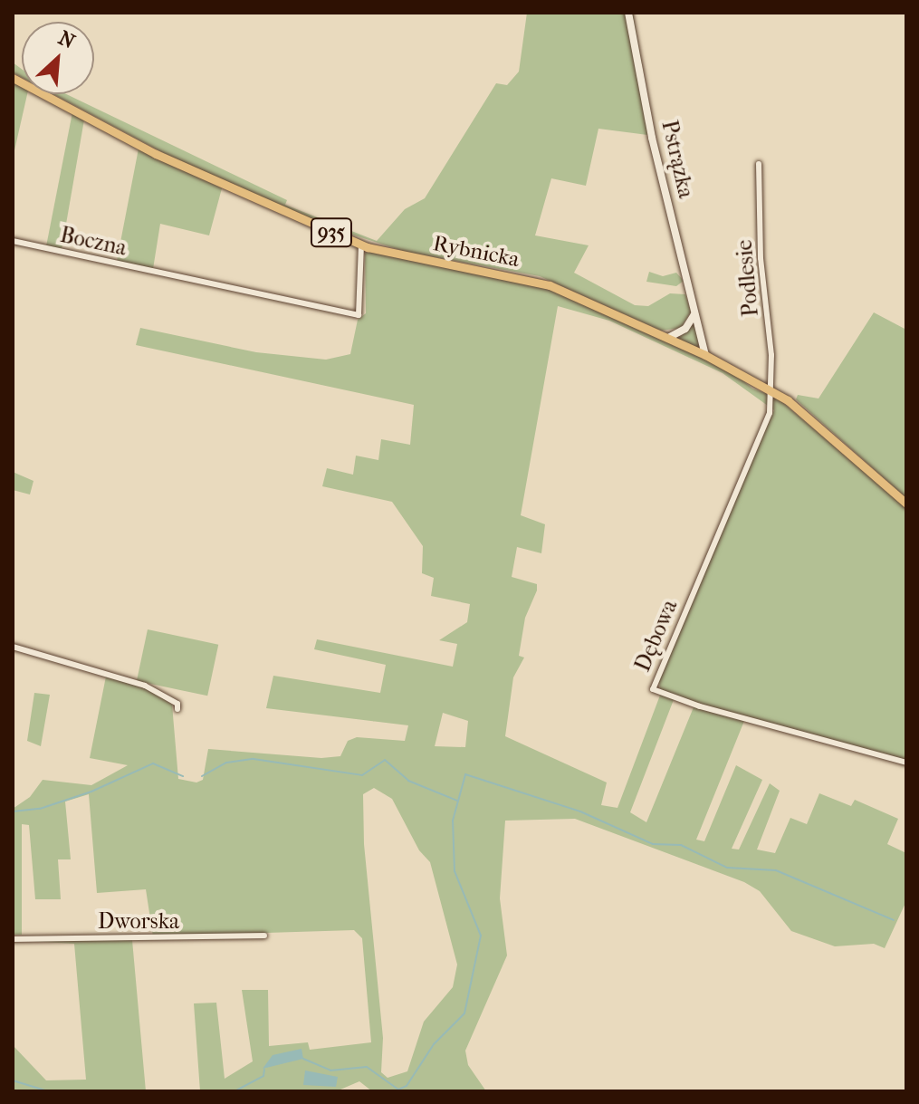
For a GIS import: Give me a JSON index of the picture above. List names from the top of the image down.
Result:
{
  "streets": {
    "main road": ["Pstrązka", "935", "Rybnicka"],
    "street": [
      "Boczna",
      "Podlesie",
      "Dębowa",
      "Dworska"
    ]
  },
  "crossings": [
    ["Pstrązka", "Rybnicka"],
    ["Boczna", "Rybnicka"],
    ["Rybnicka", "Podlesie"],
    ["Rybnicka", "Dębowa"],
    ["Podlesie", "Dębowa"]
  ],
  "north": "top right"
}
